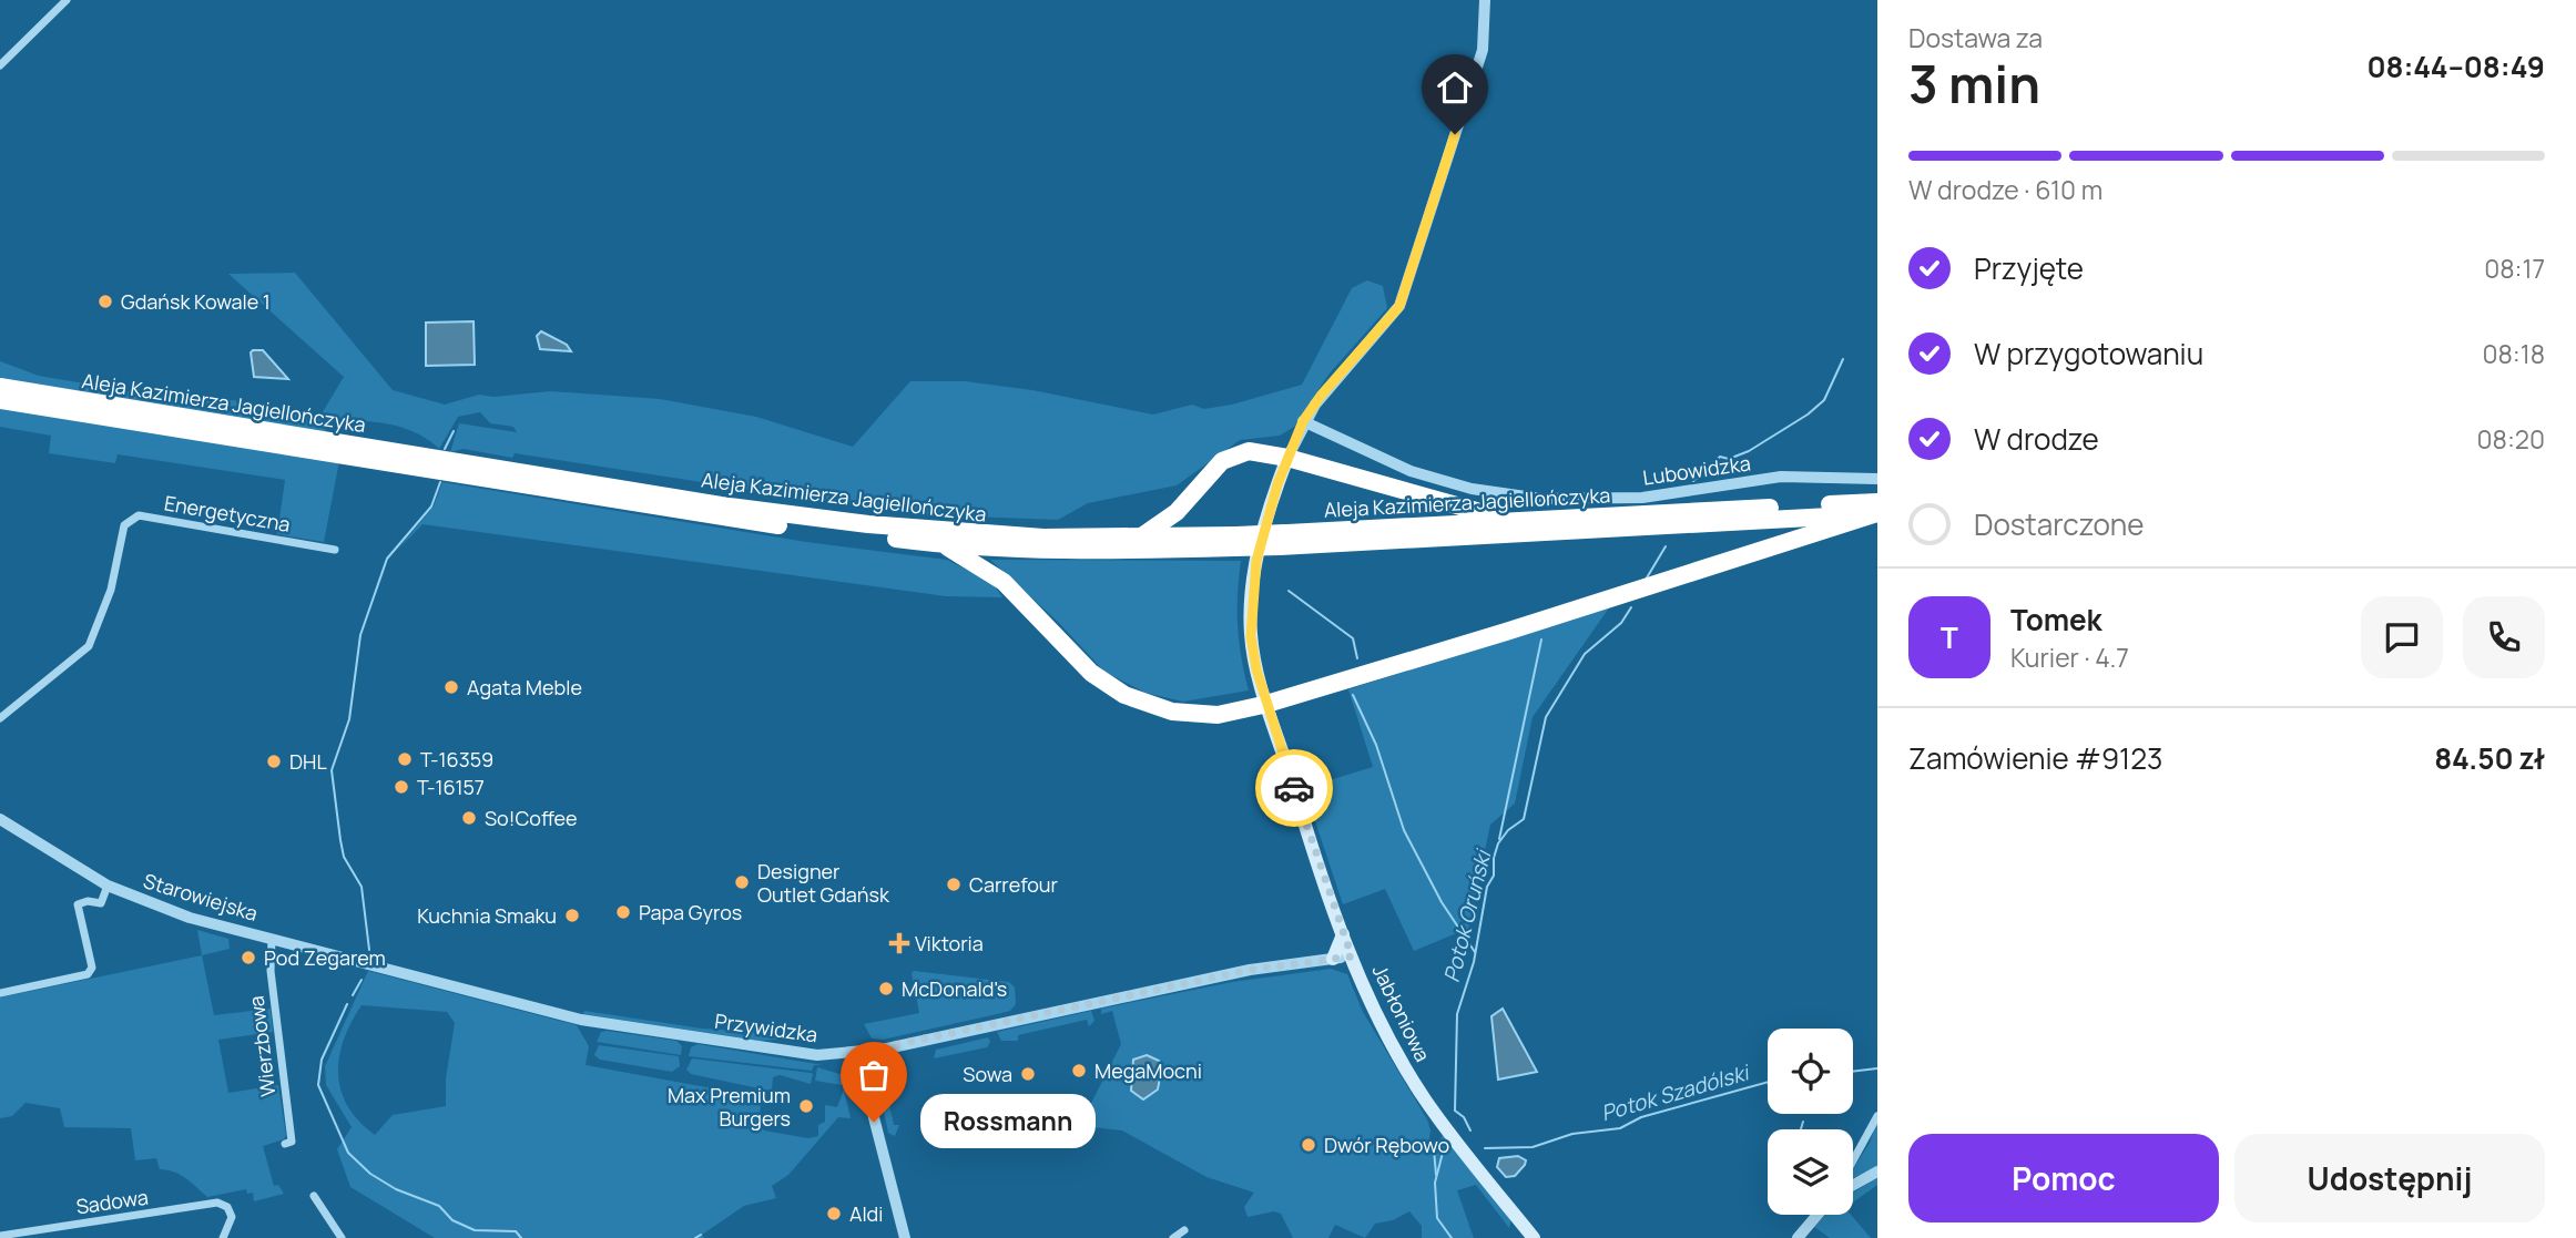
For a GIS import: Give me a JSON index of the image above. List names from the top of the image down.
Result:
{
  "streets": {
    "highway": ["Aleja Kazimierza Jagiellończyka"],
    "main road": ["Jabłoniowa"],
    "street": [
      "Lubowidzka",
      "Energetyczna",
      "Starowiejska",
      "Przywidzka",
      "Wierzbowa",
      "Sadowa"
    ]
  },
  "crossings": [
    ["Lubowidzka", "Jabłoniowa"],
    ["Starowiejska", "Przywidzka"],
    ["Starowiejska", "Wierzbowa"],
    ["Jabłoniowa", "Przywidzka"]
  ],
  "water": ["Potok Oruński", "Potok Szadólski"],
  "places": {
    "other": [
      "Gdańsk Kowale 1",
      "Agata Meble",
      "T-16359",
      "DHL",
      "T-16157",
      "So!Coffee",
      "Designer Outlet Gdańsk",
      "Carrefour",
      "Papa Gyros",
      "Kuchnia Smaku",
      "Pod Zegarem",
      "McDonald's",
      "MegaMocni",
      "Sowa",
      "Max Premium Burgers",
      "Rossmann",
      "Dwór Rębowo",
      "Aldi"
    ],
    "health": ["Viktoria"]
  },
  "page": {
    "heading": ["3 min", "Dostawa za", "08:44–08:49"],
    "panel": [
      "Tomek",
      "Kurier · 4.7",
      "Zamówienie #9123",
      "84.50 zł"
    ],
    "bar": "W drodze · 610 m",
    "list": [
      ["Przyjęte", "08:17"],
      ["W przygotowaniu", "08:18"],
      ["W drodze", "08:20"],
      "Dostarczone"
    ],
    "round": "T",
    "bubble": "Rossmann",
    "buttons": ["Pomoc", "Udostępnij"]
  }
}
